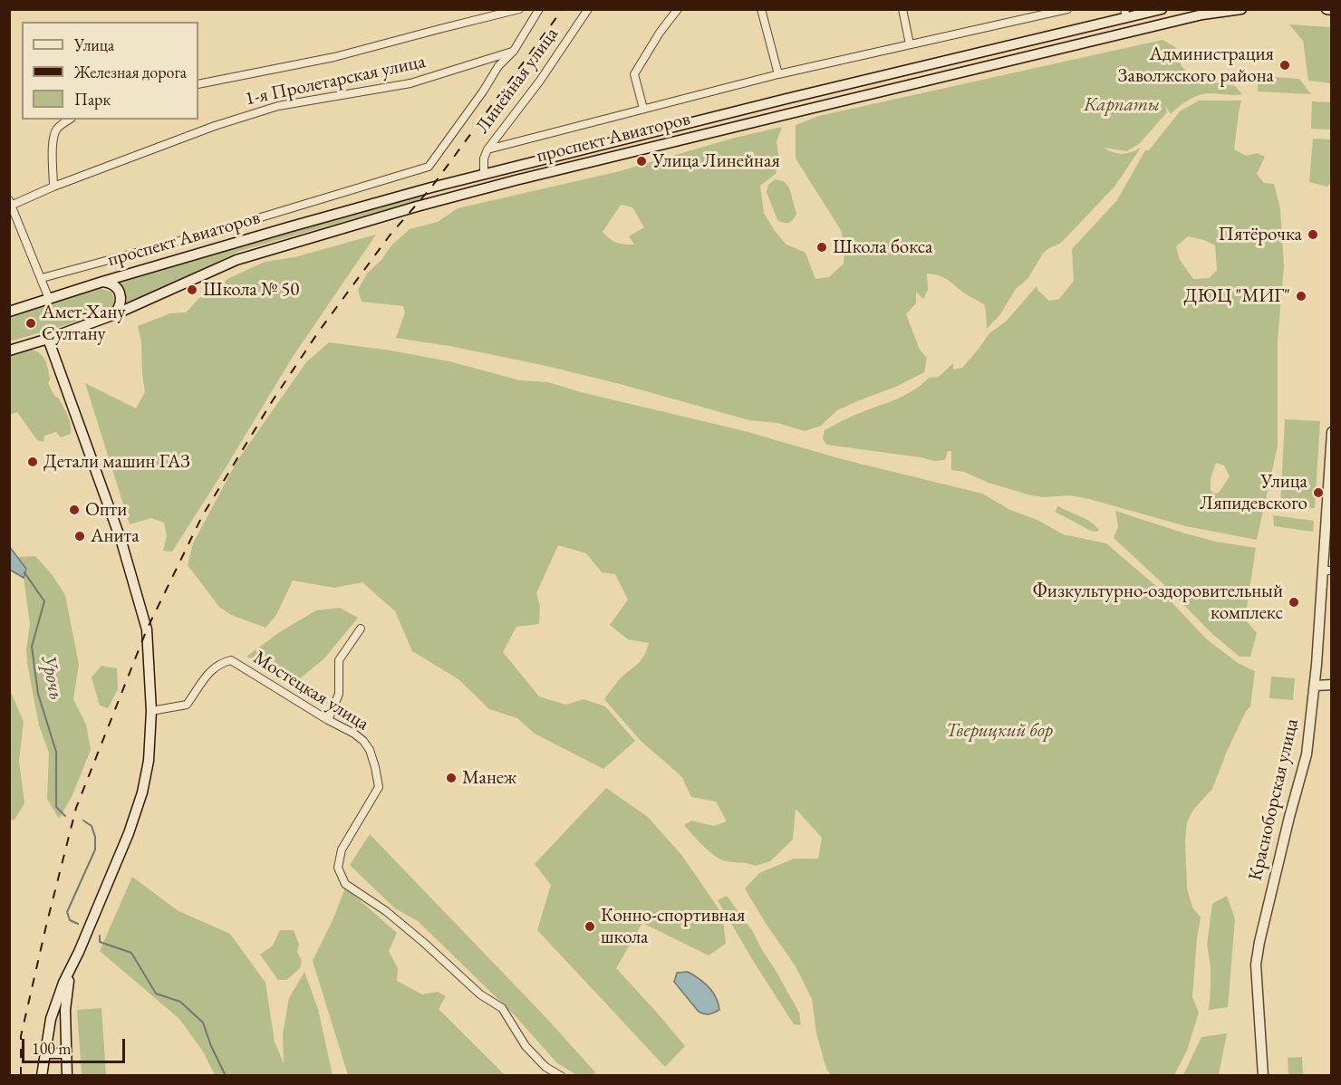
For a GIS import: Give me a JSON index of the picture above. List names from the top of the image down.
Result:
{
  "streets": {
    "main road": ["проспект Авиаторов", "Красноборская улица"],
    "street": ["1-я Пролетарская улица", "Линейная улица", "Мостецкая улица"]
  },
  "crossings": [
    ["1-я Пролетарская улица", "проспект Авиаторов"],
    ["Линейная улица", "проспект Авиаторов"]
  ],
  "water": ["Урочь"],
  "parks": ["Карпаты", "Тверицкий бор"],
  "places": [
    "Администрация Заволжского района",
    "Улица Линейная",
    "Пятёрочка",
    "Школа бокса",
    "Школа № 50",
    "ДЮЦ \"МИГ\"",
    "Амет-Хану Султану",
    "Детали машин ГАЗ",
    "Улица Ляпидевского",
    "Опти",
    "Анита",
    "Физкультурно-оздоровительный комплекс",
    "Манеж",
    "Конно-спортивная школа"
  ],
  "legend": ["Улица", "Железная дорога", "Парк"],
  "scale_bar": "100 m"
}
